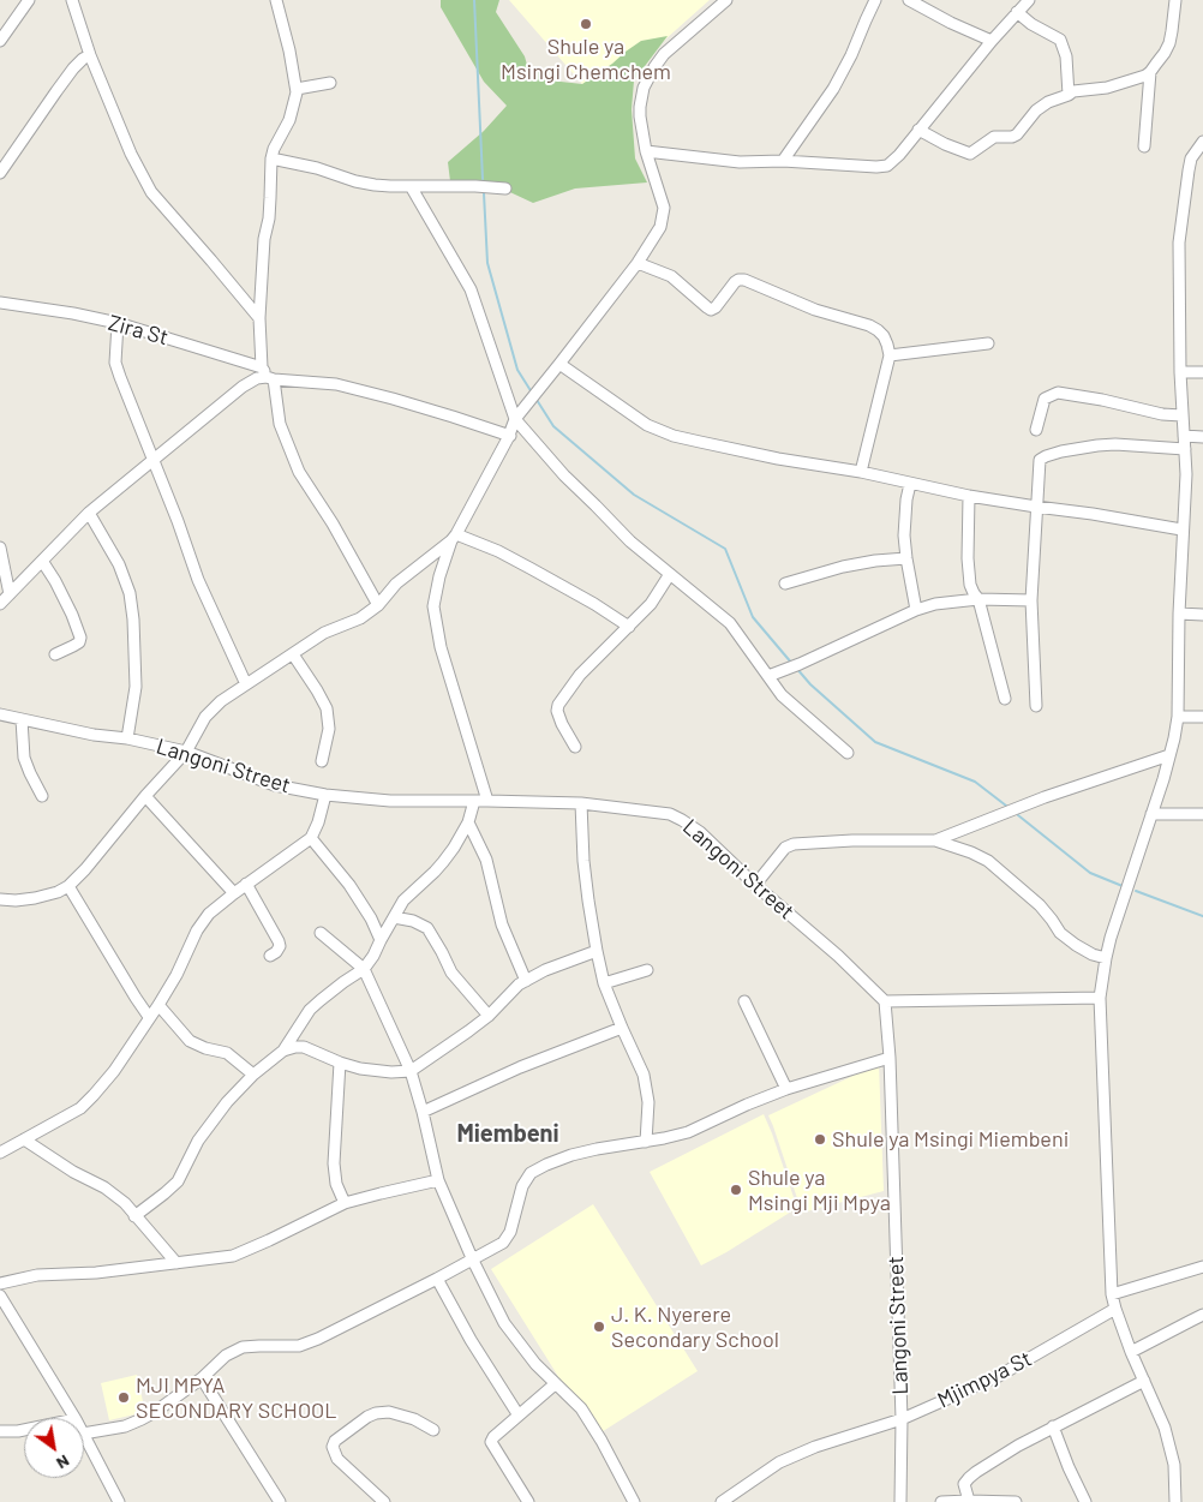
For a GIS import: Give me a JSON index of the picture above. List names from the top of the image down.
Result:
{
  "streets": {
    "street": ["Zira St", "Langoni Street", "Mjimpya St"]
  },
  "crossings": [
    ["Langoni Street", "Mjimpya St"]
  ],
  "districts": ["Miembeni"],
  "places": [
    "Shule ya Msingi Chemchem",
    "Shule ya Msingi Miembeni",
    "Shule ya Msingi Mji Mpya",
    "J. K. Nyerere Secondary School",
    "MJI MPYA SECONDARY SCHOOL"
  ],
  "north": "bottom right"
}
